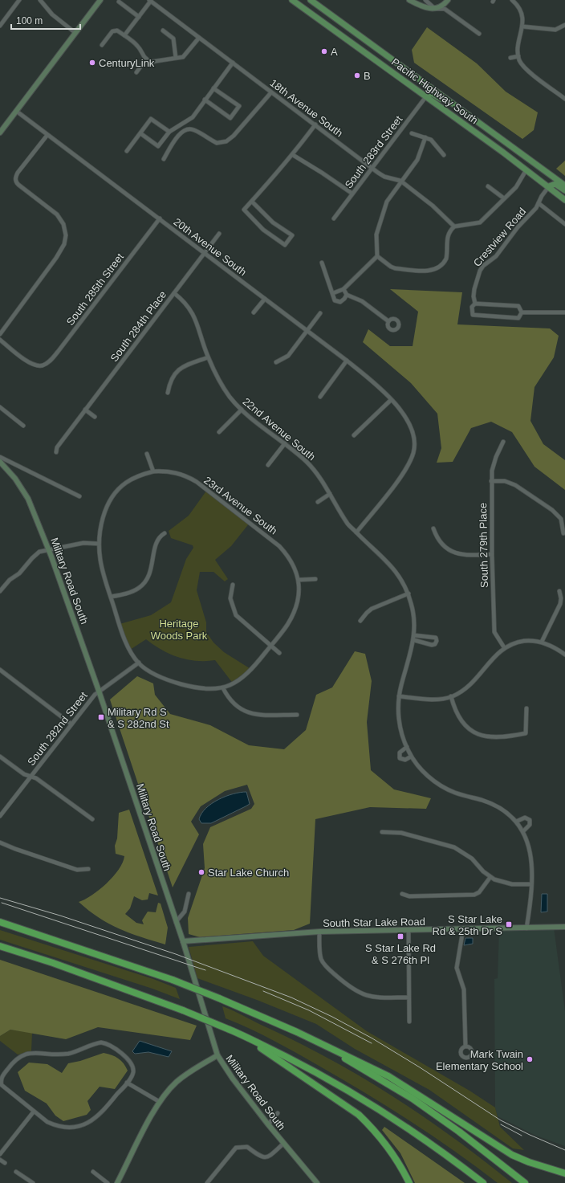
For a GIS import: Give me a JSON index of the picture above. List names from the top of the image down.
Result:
{
  "streets": {
    "main road": ["Pacific Highway South", "Military Road South", "South Star Lake Road"],
    "street": [
      "18th Avenue South",
      "South 283rd Street",
      "Crestview Road",
      "20th Avenue South",
      "South 285th Street",
      "South 284th Place",
      "22nd Avenue South",
      "23rd Avenue South",
      "South 279th Place",
      "South 282nd Street"
    ]
  },
  "crossings": [
    ["Pacific Highway South", "South 283rd Street"],
    ["Pacific Highway South", "Crestview Road"],
    ["18th Avenue South", "South 283rd Street"],
    ["20th Avenue South", "South 285th Street"],
    ["20th Avenue South", "South 284th Place"],
    ["20th Avenue South", "22nd Avenue South"],
    ["South 284th Place", "22nd Avenue South"],
    ["Military Road South", "South 282nd Street"],
    ["Military Road South", "South Star Lake Road"]
  ],
  "parks": ["Heritage Woods Park"],
  "places": {
    "other": [
      "A",
      "CenturyLink",
      "B",
      "Star Lake Church",
      "Mark Twain Elementary School"
    ],
    "transit": ["Military Rd S & S 282nd St", "S Star Lake Rd & 25th Dr S", "S Star Lake Rd & S 276th Pl"]
  },
  "scale_bar": "100 m"
}
